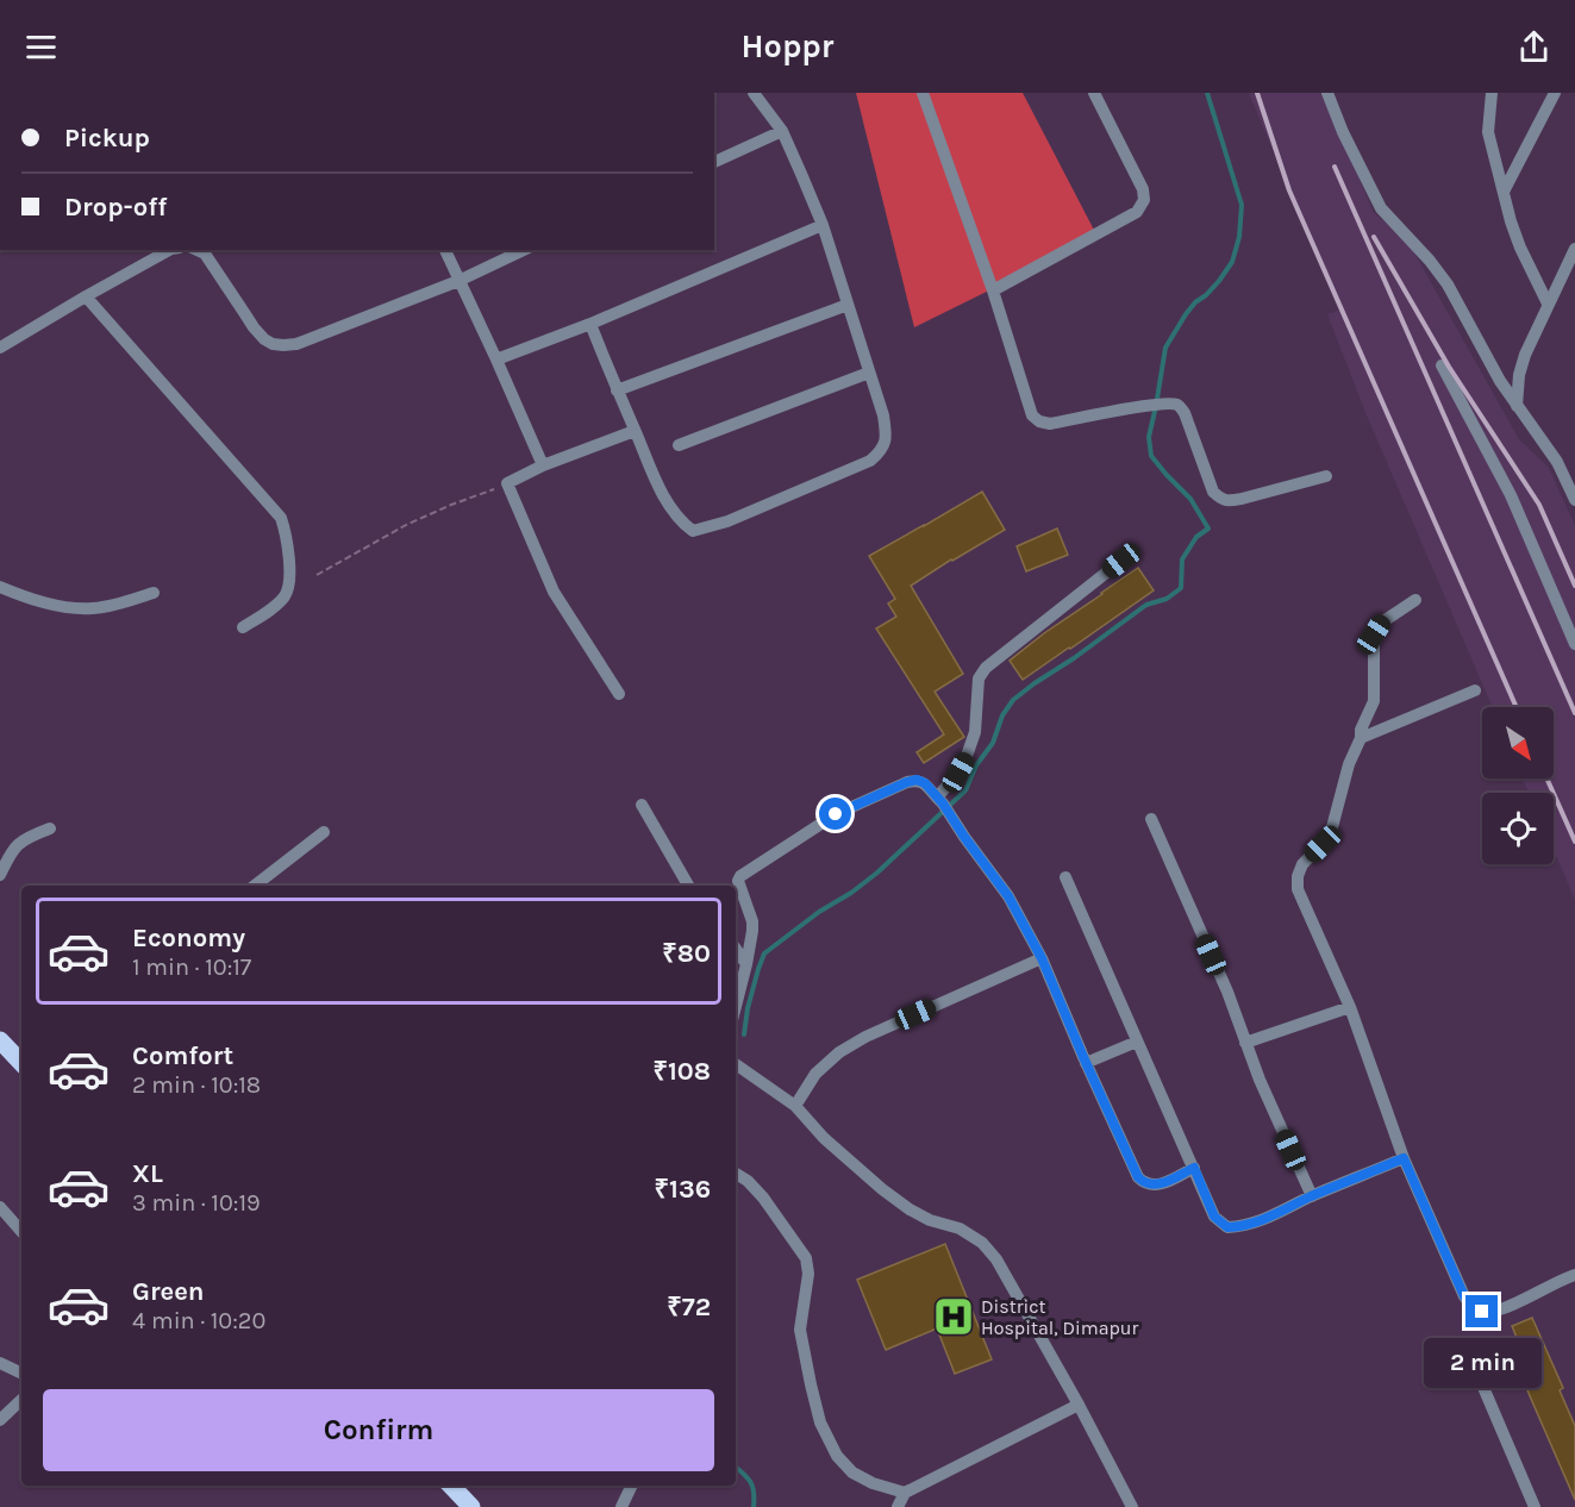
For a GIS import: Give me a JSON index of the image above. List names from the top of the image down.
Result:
{
  "places": {
    "hospital": ["District Hospital, Dimapur"]
  },
  "north": "bottom right",
  "page": {
    "header": "Hoppr",
    "banner": ["Pickup", "Drop-off"],
    "list": [
      {
        "name": "Economy",
        "note": "1 min · 10:17",
        "value": "₹80"
      },
      {
        "name": "Comfort",
        "note": "2 min · 10:18",
        "value": "₹108"
      },
      {
        "name": "XL",
        "note": "3 min · 10:19",
        "value": "₹136"
      },
      {
        "name": "Green",
        "note": "4 min · 10:20",
        "value": "₹72"
      }
    ],
    "bubble": "2 min",
    "buttons": "Confirm"
  }
}
